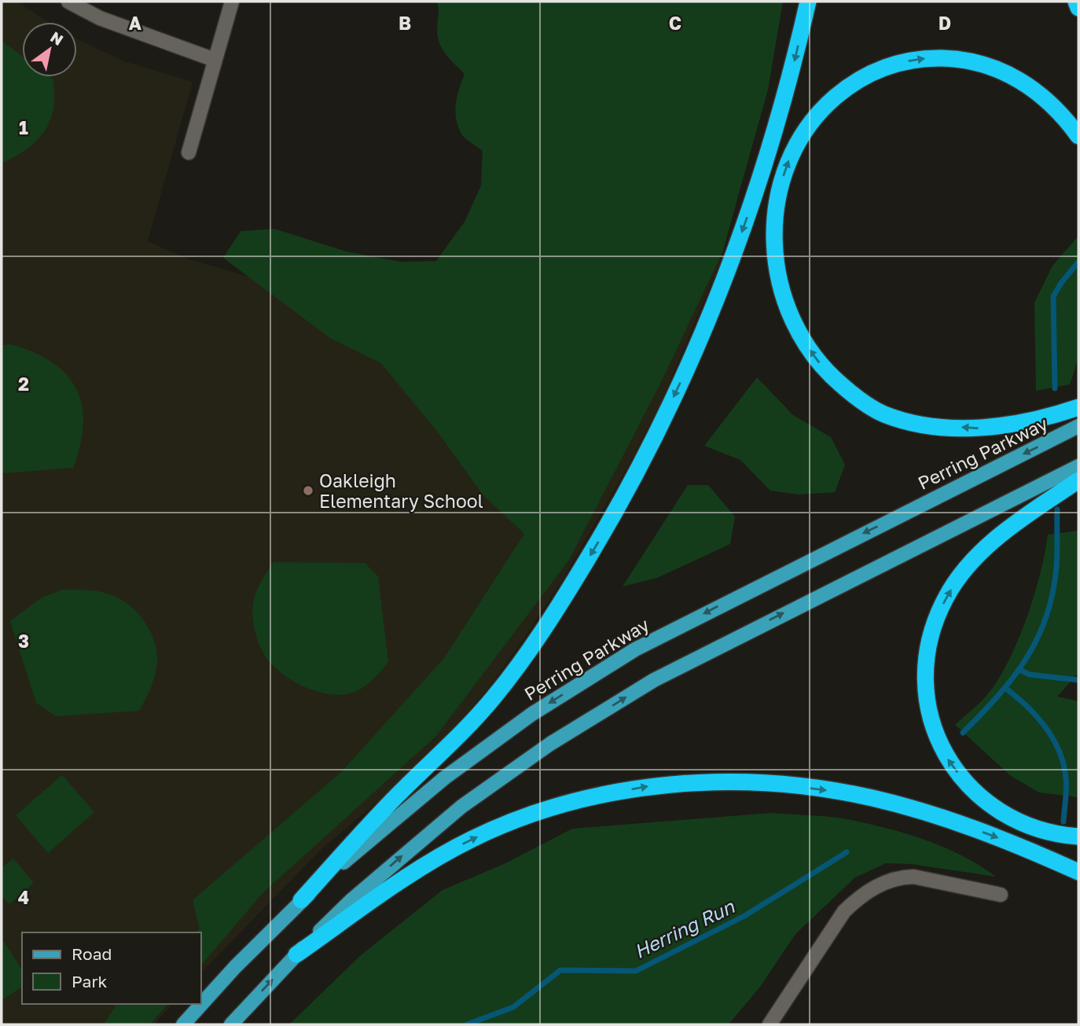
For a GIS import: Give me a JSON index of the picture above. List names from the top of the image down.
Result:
{
  "streets": {
    "main road": ["Perring Parkway"]
  },
  "water": ["Herring Run"],
  "places": ["Oakleigh Elementary School"],
  "legend": ["Road", "Park"],
  "north": "top right",
  "grid": {
    "columns": [
      "A",
      "B",
      "C",
      "D"
    ],
    "rows": [
      "1",
      "2",
      "3",
      "4"
    ]
  }
}
